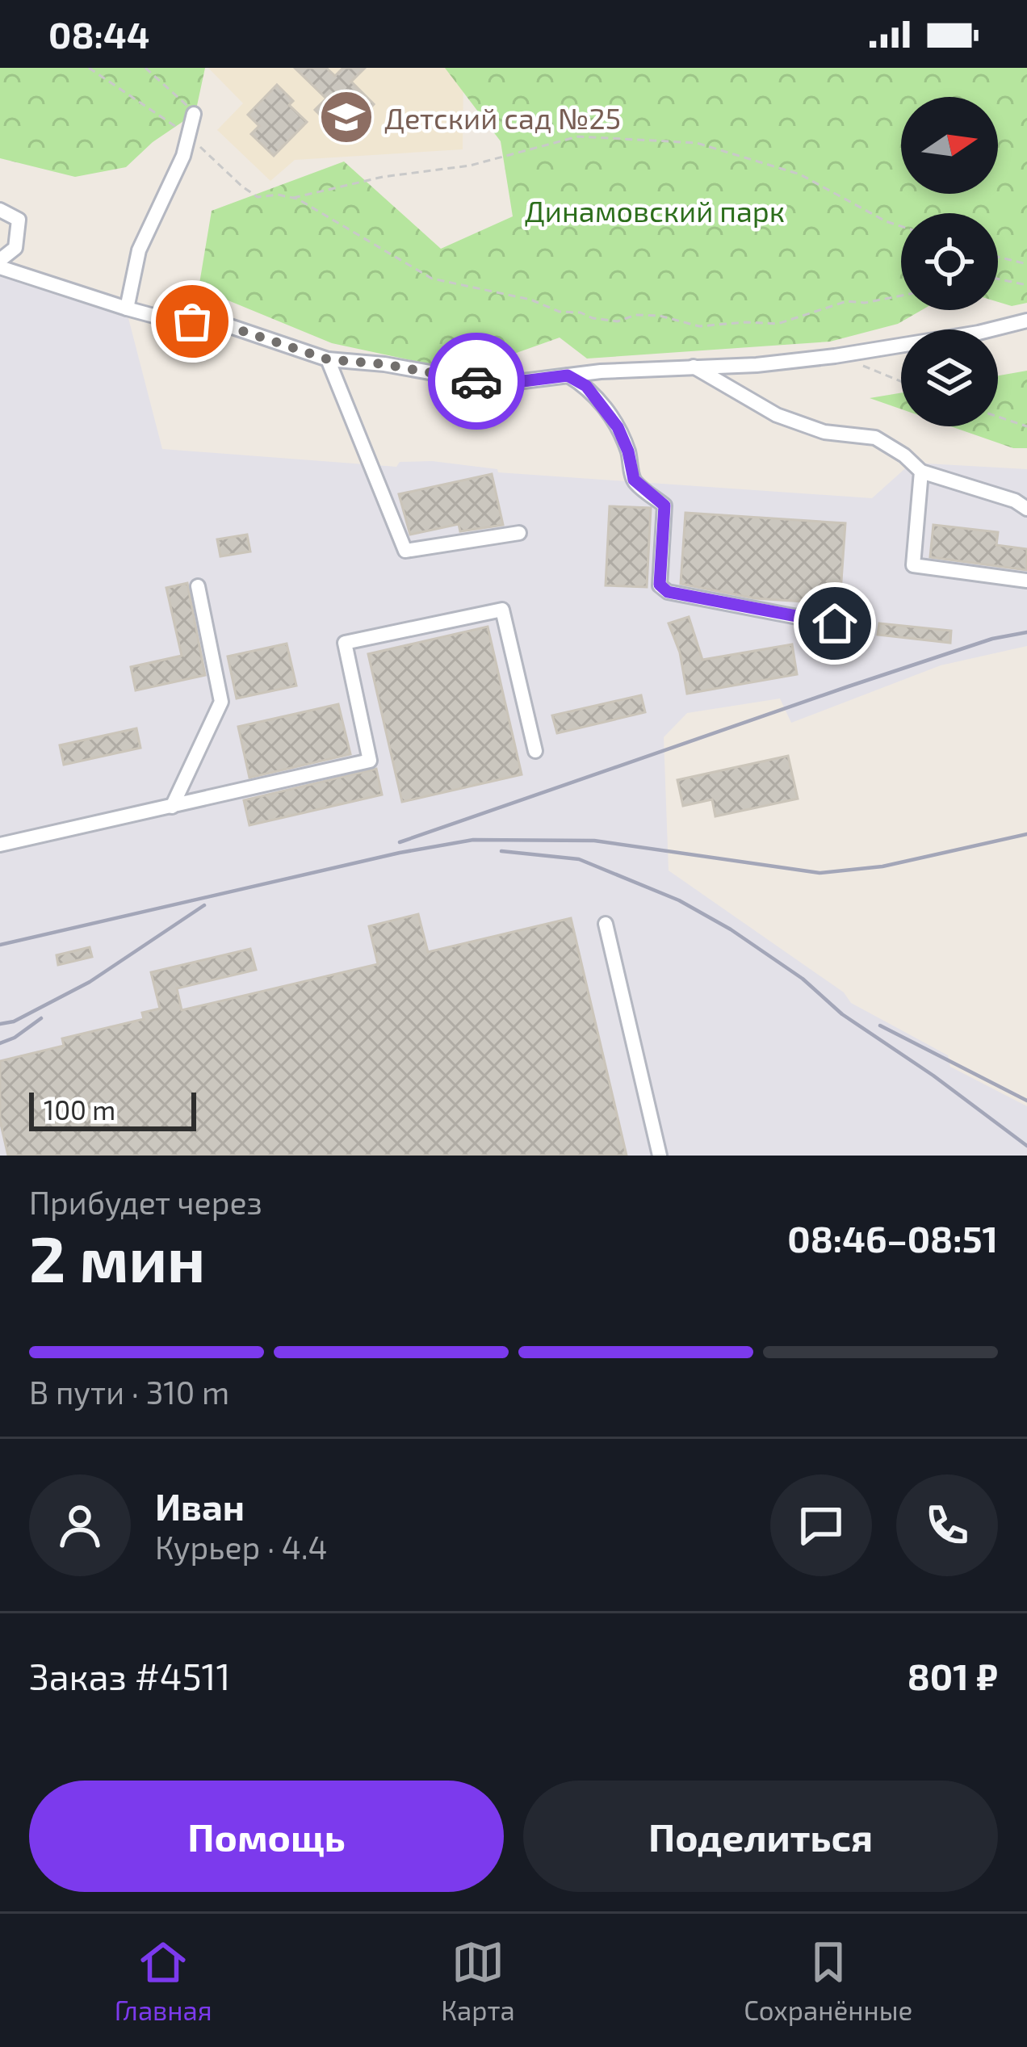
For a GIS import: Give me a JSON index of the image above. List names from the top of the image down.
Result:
{
  "parks": ["Динамовский парк"],
  "places": {
    "school or university": ["Детский сад №25"]
  },
  "scale_bar": "100 m",
  "north": "right",
  "page": {
    "status": "08:44",
    "scale": "100 m",
    "heading": ["2 мин", "Прибудет через", "08:46–08:51"],
    "panel": [
      "Иван",
      "Курьер · 4.4",
      "Заказ #4511",
      "801 ₽"
    ],
    "bar": "В пути · 310 m",
    "buttons": ["Помощь", "Поделиться"],
    "tabs": ["Главная", "Карта", "Сохранённые"]
  }
}
